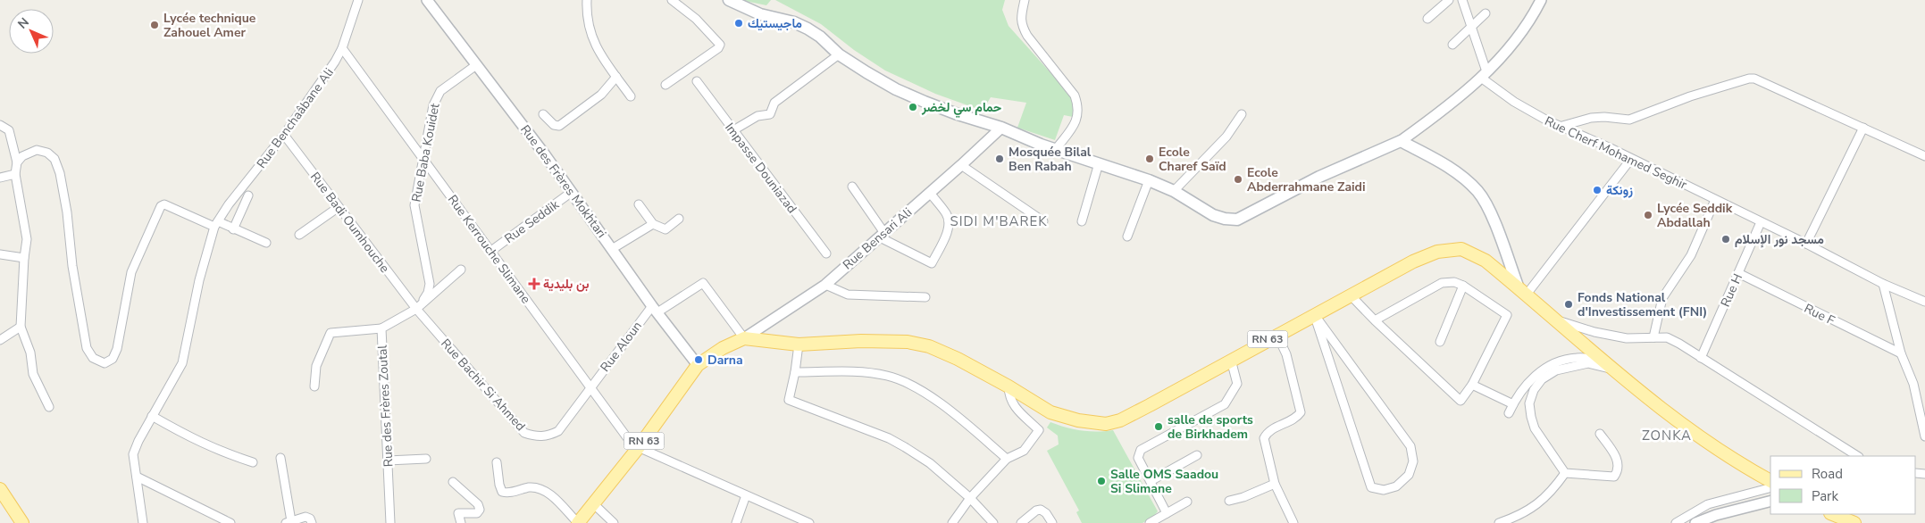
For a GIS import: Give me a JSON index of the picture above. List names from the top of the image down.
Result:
{
  "streets": {
    "main road": ["RN 63"],
    "street": [
      "Rue Benchaâbane Ali",
      "Rue Baba Kouidet",
      "Rue Cherf Mohamed Seghir",
      "Impasse Douniazad",
      "Rue des Frères Mokhtari",
      "Rue Seddik",
      "Rue Badi Oumhouche",
      "Rue Bensari Ali",
      "Rue Kerrouche Slimane",
      "Rue H",
      "Rue F",
      "Rue Aloun",
      "Rue Bachir Si Ahmed",
      "Rue des Frères Zoutal"
    ]
  },
  "crossings": [
    ["Rue Benchaâbane Ali", "Rue Badi Oumhouche"],
    ["Rue Benchaâbane Ali", "Rue Kerrouche Slimane"],
    ["Rue Baba Kouidet", "Rue des Frères Mokhtari"],
    ["Rue Baba Kouidet", "Rue Badi Oumhouche"],
    ["Rue Baba Kouidet", "Rue Kerrouche Slimane"],
    ["Rue Baba Kouidet", "Rue Bachir Si Ahmed"],
    ["Rue Baba Kouidet", "Rue des Frères Zoutal"],
    ["Rue Cherf Mohamed Seghir", "Rue H"],
    ["Rue des Frères Mokhtari", "Rue Seddik"],
    ["Rue des Frères Mokhtari", "RN 63"],
    ["Rue des Frères Mokhtari", "Rue Aloun"],
    ["Rue Seddik", "Rue Kerrouche Slimane"],
    ["Rue Badi Oumhouche", "Rue Bachir Si Ahmed"],
    ["Rue Badi Oumhouche", "Rue des Frères Zoutal"],
    ["Rue Bensari Ali", "RN 63"],
    ["Rue Bensari Ali", "Rue Aloun"],
    ["Rue Kerrouche Slimane", "RN 63"],
    ["Rue Kerrouche Slimane", "Rue Aloun"],
    ["Rue Kerrouche Slimane", "Rue Bachir Si Ahmed"],
    ["Rue H", "Rue F"],
    ["RN 63", "Rue Aloun"],
    ["Rue Aloun", "Rue Bachir Si Ahmed"],
    ["Rue Bachir Si Ahmed", "Rue des Frères Zoutal"]
  ],
  "districts": ["SIDI M'BAREK", "ZONKA"],
  "places": {
    "other": [
      "ماجيستيك",
      "Lycée technique Zahouel Amer",
      "حمام سي لخضر",
      "Mosquée Bilal Ben Rabah",
      "Ecole Charef Saïd",
      "Ecole Abderrahmane Zaidi",
      "زونكة",
      "Lycée Seddik Abdallah",
      "مسجد نور الإسلام",
      "Fonds National d'Investissement (FNI)",
      "Darna",
      "salle de sports de Birkhadem",
      "Salle OMS Saadou Si Slimane"
    ],
    "health": ["بن بليدية"]
  },
  "legend": ["Road", "Park"],
  "north": "top left"
}
